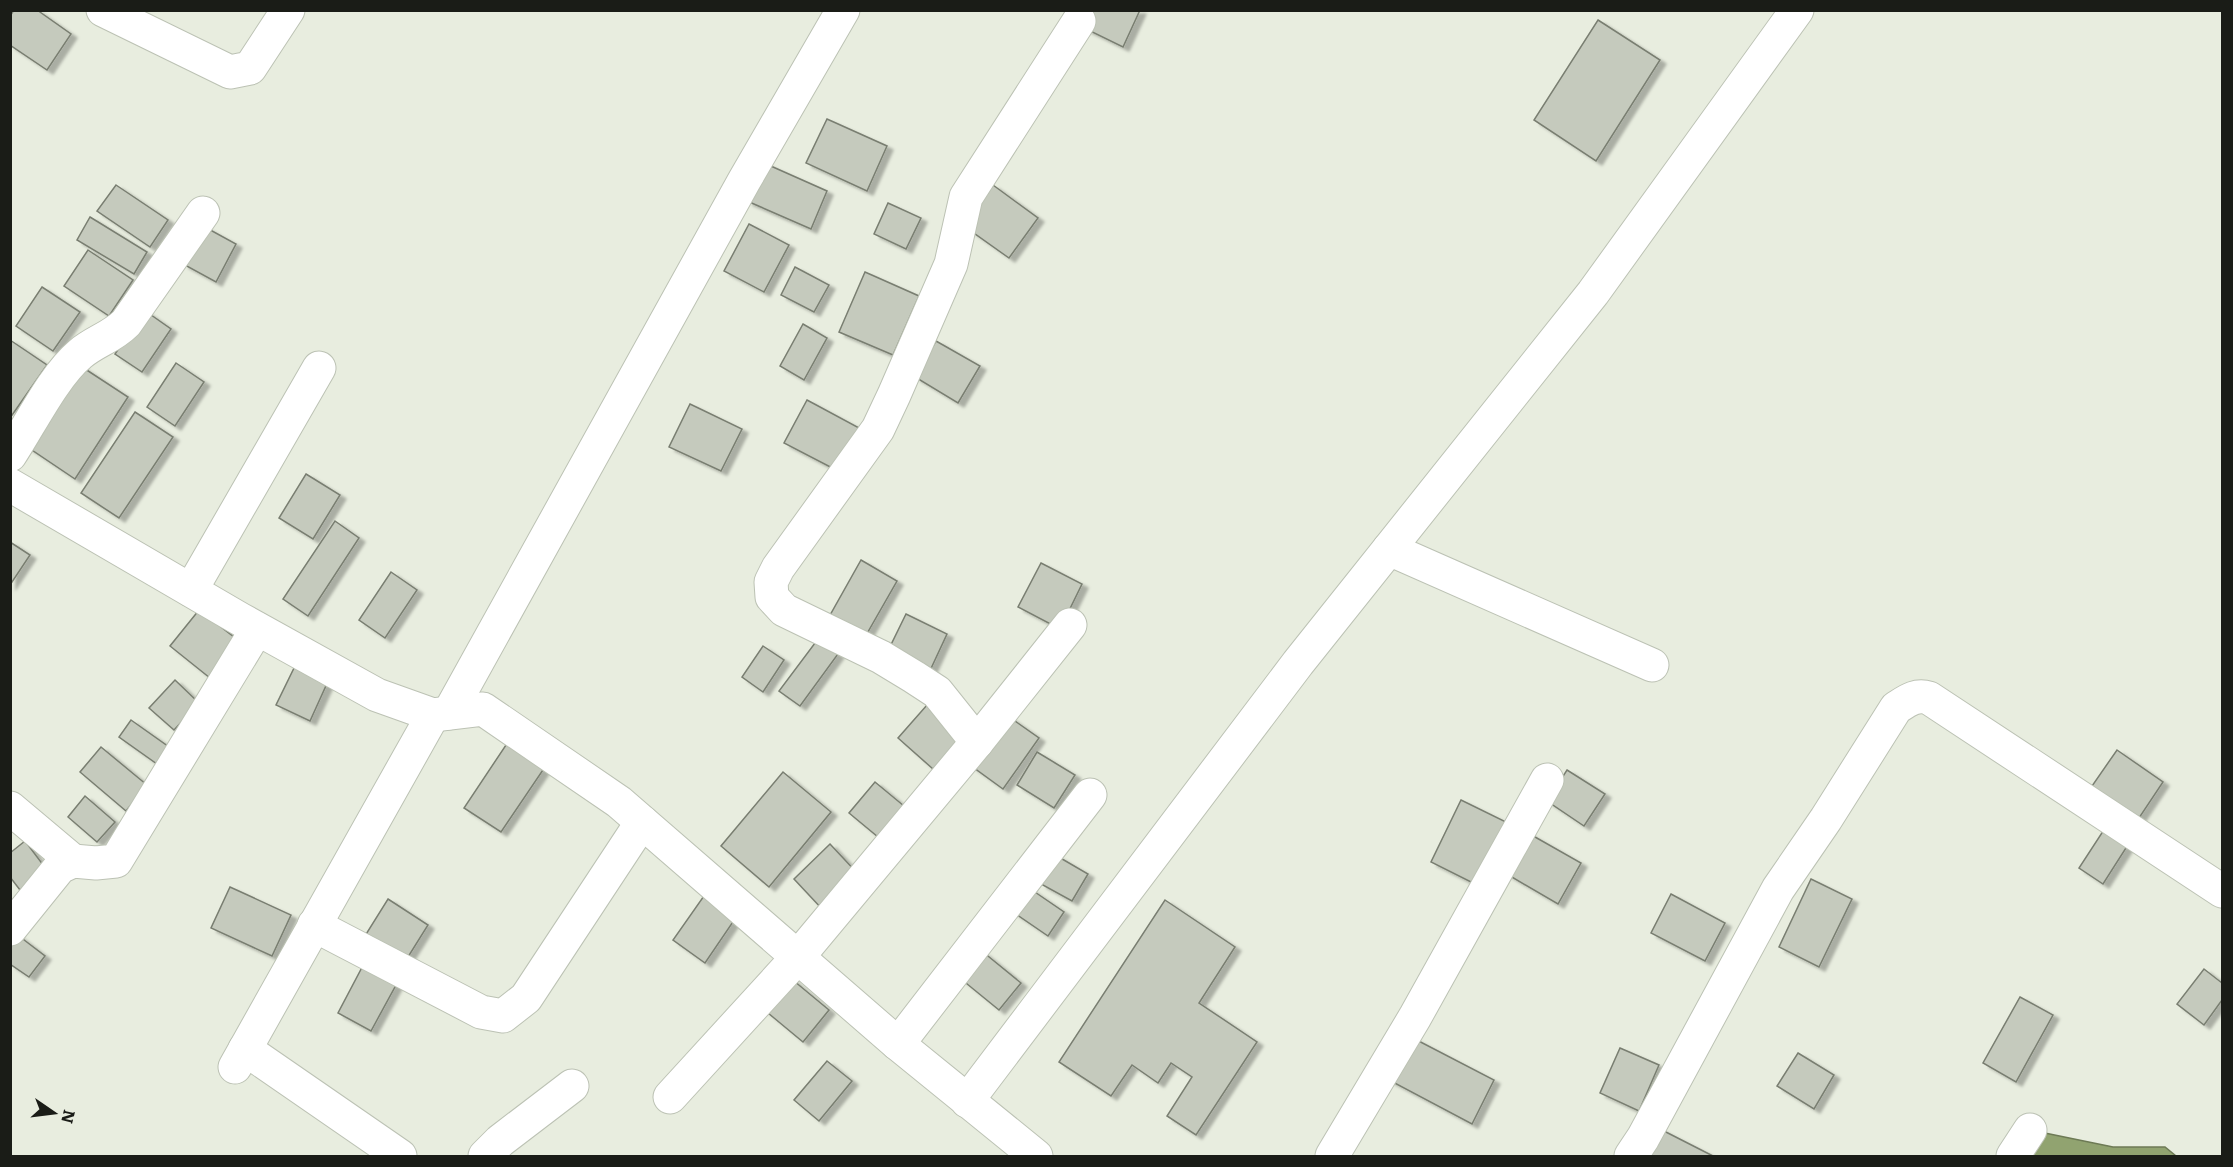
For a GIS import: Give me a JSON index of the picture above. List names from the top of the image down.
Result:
{
  "north": "right"
}
